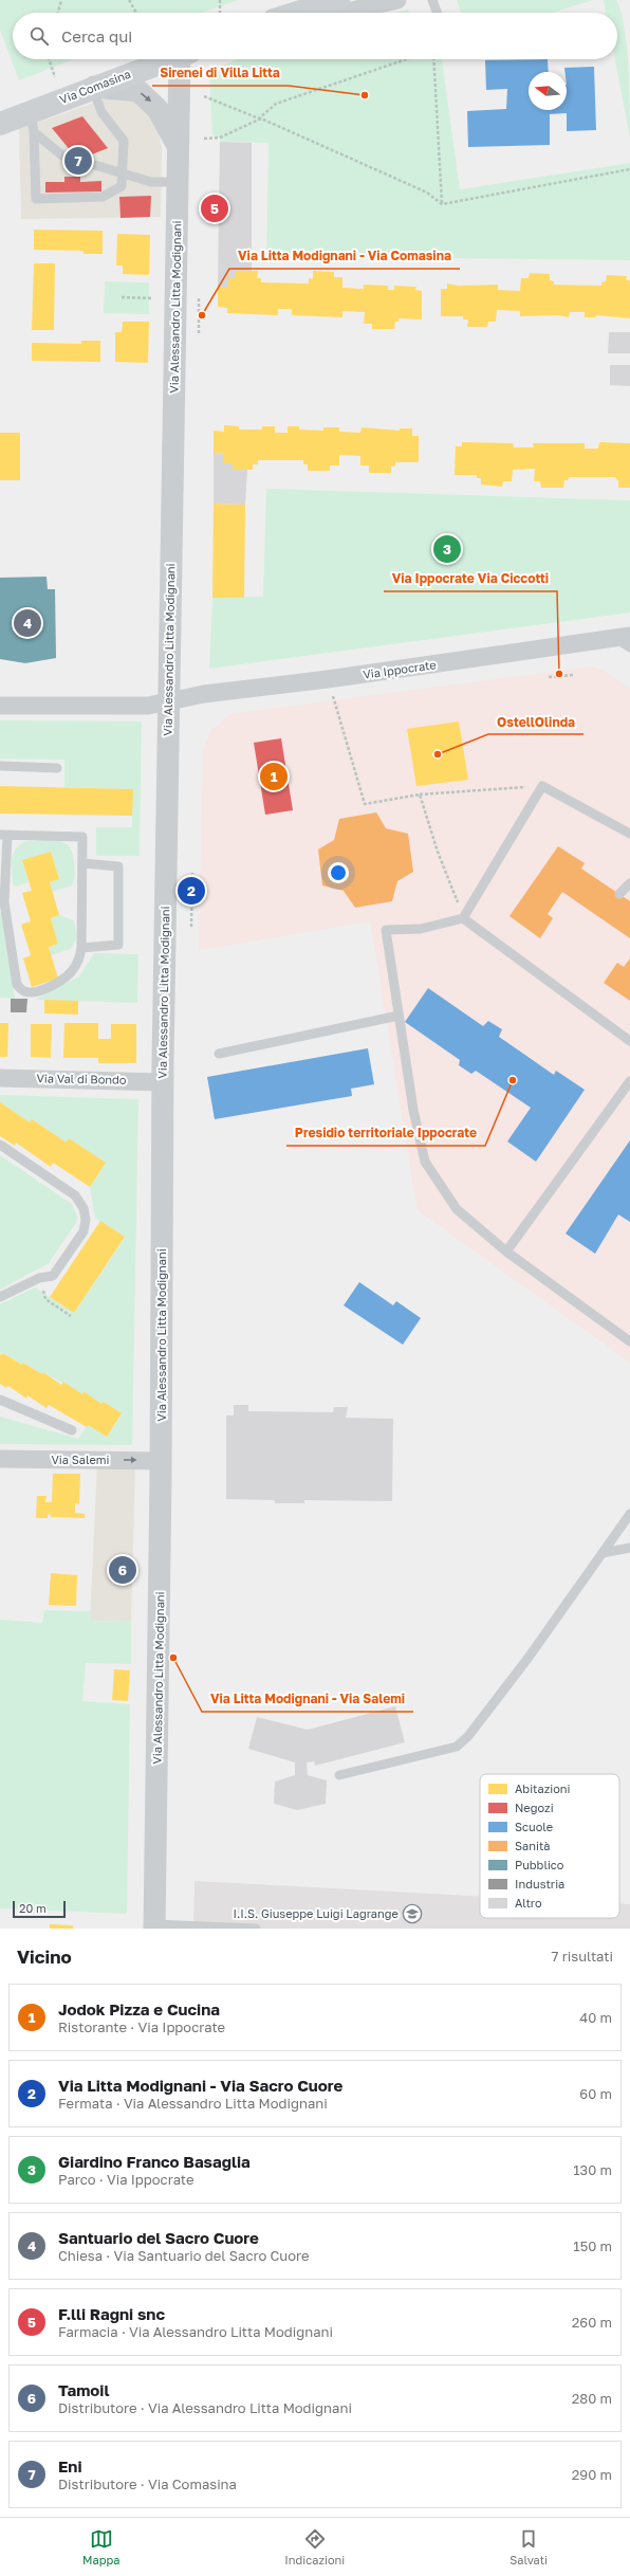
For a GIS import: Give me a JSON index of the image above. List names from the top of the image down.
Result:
{
  "streets": {
    "main road": ["Via Comasina"],
    "street": [
      "Via Alessandro Litta Modignani",
      "Via Ippocrate",
      "Via Val di Bondo",
      "Via Salemi"
    ]
  },
  "crossings": [
    ["Via Alessandro Litta Modignani", "Via Ippocrate"],
    ["Via Alessandro Litta Modignani", "Via Val di Bondo"],
    ["Via Alessandro Litta Modignani", "Via Salemi"]
  ],
  "one_way": ["Via Salemi"],
  "places": {
    "other": [
      "Sirenei di Villa Litta",
      "Via Litta Modignani - Via Comasina",
      "Via Ippocrate Via Ciccotti",
      "OstellOlinda",
      "Presidio territoriale Ippocrate",
      "Via Litta Modignani - Via Salemi"
    ],
    "school or university": ["I.I.S. Giuseppe Luigi Lagrange"]
  },
  "legend": [
    "Abitazioni",
    "Negozi",
    "Scuole",
    "Sanità",
    "Pubblico",
    "Industria",
    "Altro"
  ],
  "scale_bar": "20 m",
  "north": "left",
  "page": {
    "search": "Cerca qui",
    "pins": [
      "7",
      "5",
      "3",
      "4",
      "1",
      "2",
      "6"
    ],
    "scale": "20 m",
    "heading": ["Vicino", "7 risultati"],
    "list": [
      {
        "mark": "1",
        "name": "Jodok Pizza e Cucina",
        "note": "Ristorante · Via Ippocrate",
        "value": "40 m"
      },
      {
        "mark": "2",
        "name": "Via Litta Modignani - Via Sacro Cuore",
        "note": "Fermata · Via Alessandro Litta Modignani",
        "value": "60 m"
      },
      {
        "mark": "3",
        "name": "Giardino Franco Basaglia",
        "note": "Parco · Via Ippocrate",
        "value": "130 m"
      },
      {
        "mark": "4",
        "name": "Santuario del Sacro Cuore",
        "note": "Chiesa · Via Santuario del Sacro Cuore",
        "value": "150 m"
      },
      {
        "mark": "5",
        "name": "F.lli Ragni snc",
        "note": "Farmacia · Via Alessandro Litta Modignani",
        "value": "260 m"
      },
      {
        "mark": "6",
        "name": "Tamoil",
        "note": "Distributore · Via Alessandro Litta Modignani",
        "value": "280 m"
      },
      {
        "mark": "7",
        "name": "Eni",
        "note": "Distributore · Via Comasina",
        "value": "290 m"
      }
    ],
    "nav": ["Mappa", "Indicazioni", "Salvati"]
  }
}
